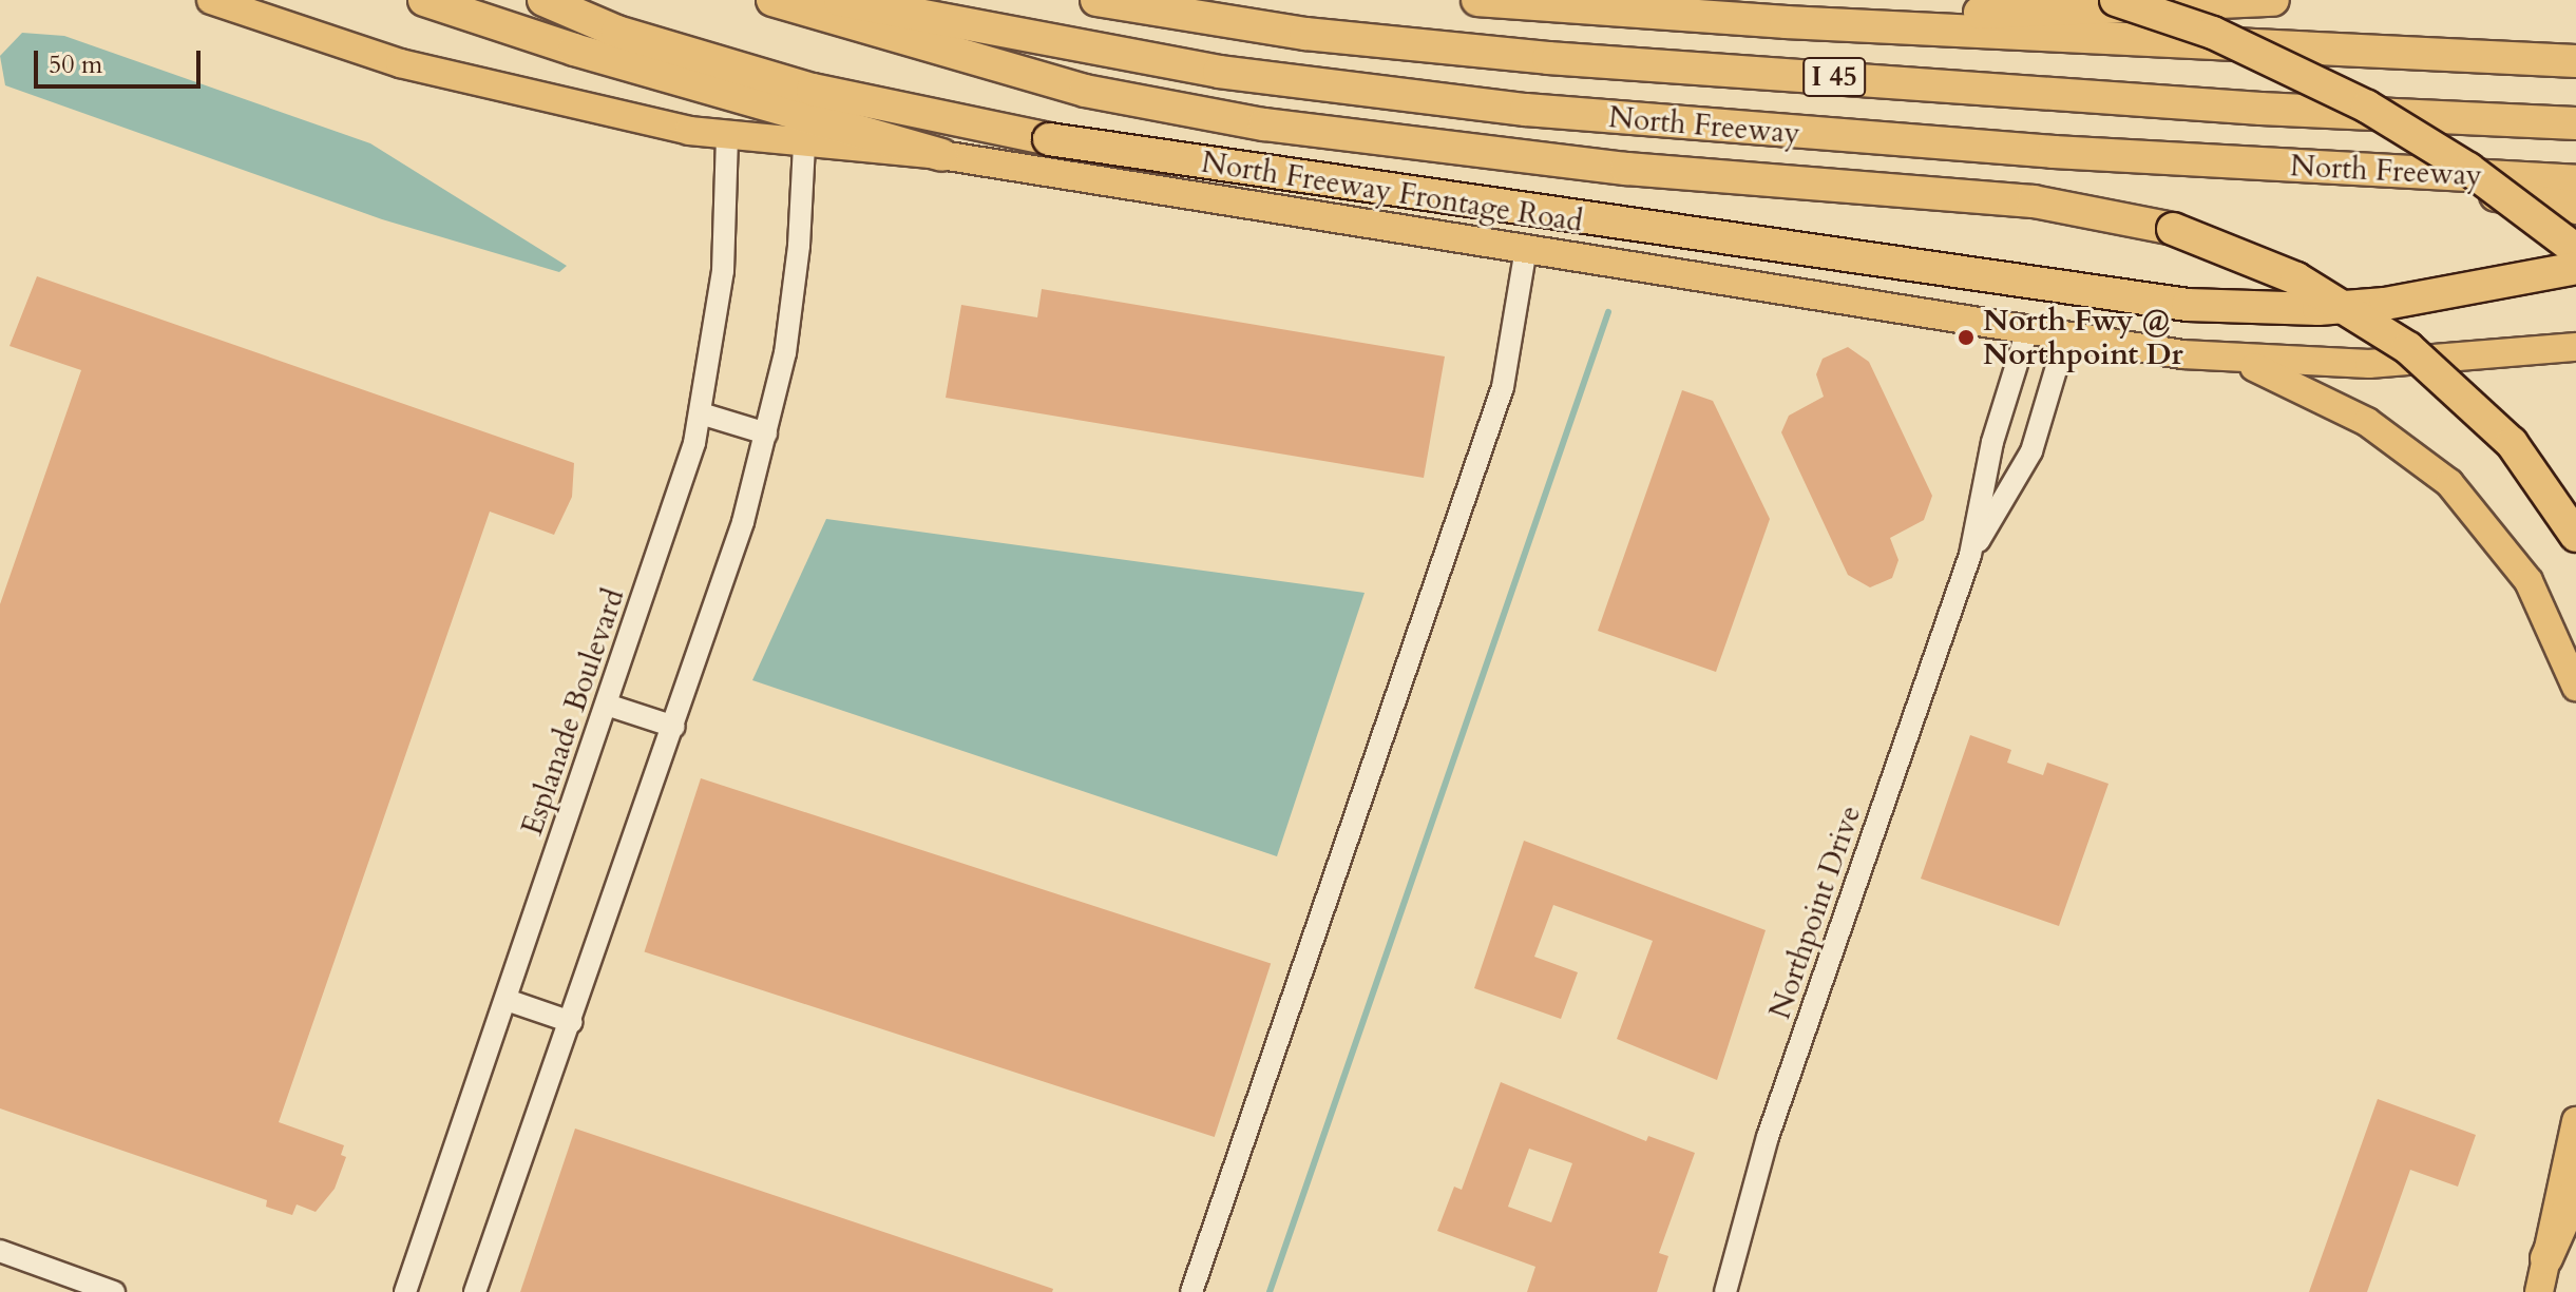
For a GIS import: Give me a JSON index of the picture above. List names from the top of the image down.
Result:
{
  "streets": {
    "highway": ["I 45", "North Freeway"],
    "main road": ["North Freeway Frontage Road"],
    "street": ["Esplanade Boulevard", "Northpoint Drive"]
  },
  "crossings": [
    ["North Freeway Frontage Road", "Esplanade Boulevard"],
    ["North Freeway Frontage Road", "Northpoint Drive"]
  ],
  "places": ["North Fwy @ Northpoint Dr"],
  "scale_bar": "50 m"
}
